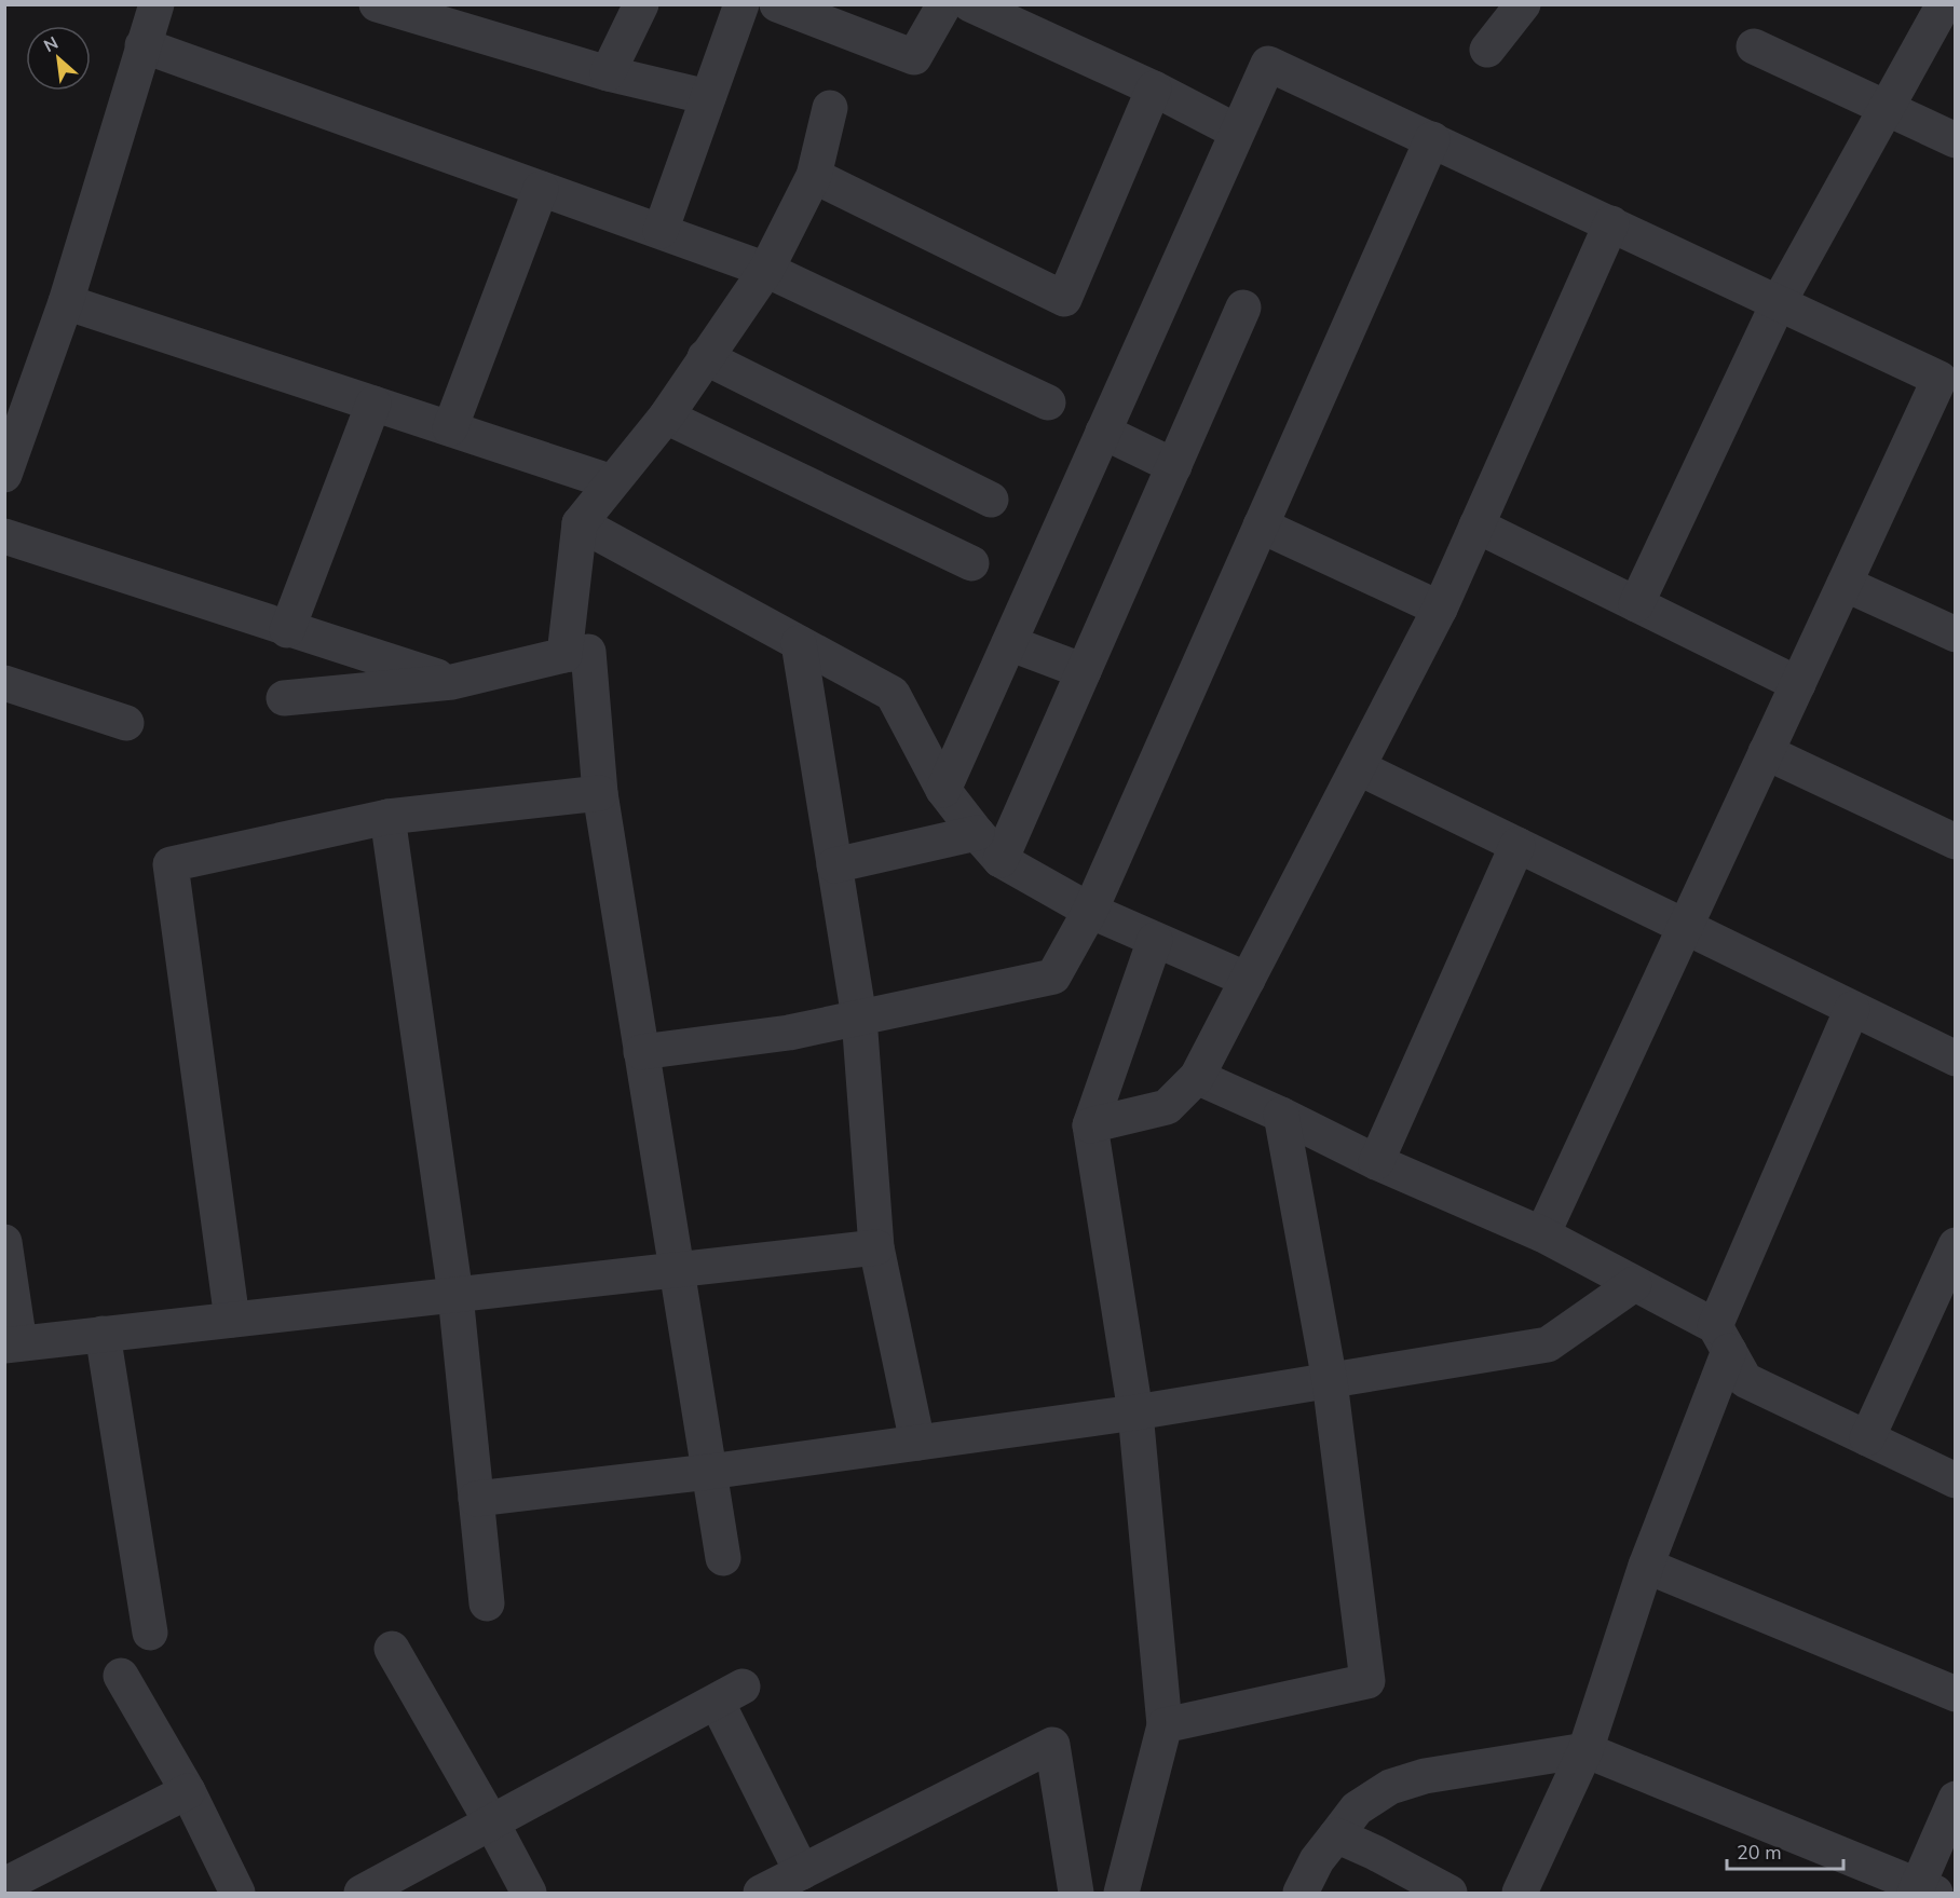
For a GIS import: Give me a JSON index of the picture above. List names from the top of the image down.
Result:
{
  "scale_bar": "20 m",
  "north": "top left"
}
